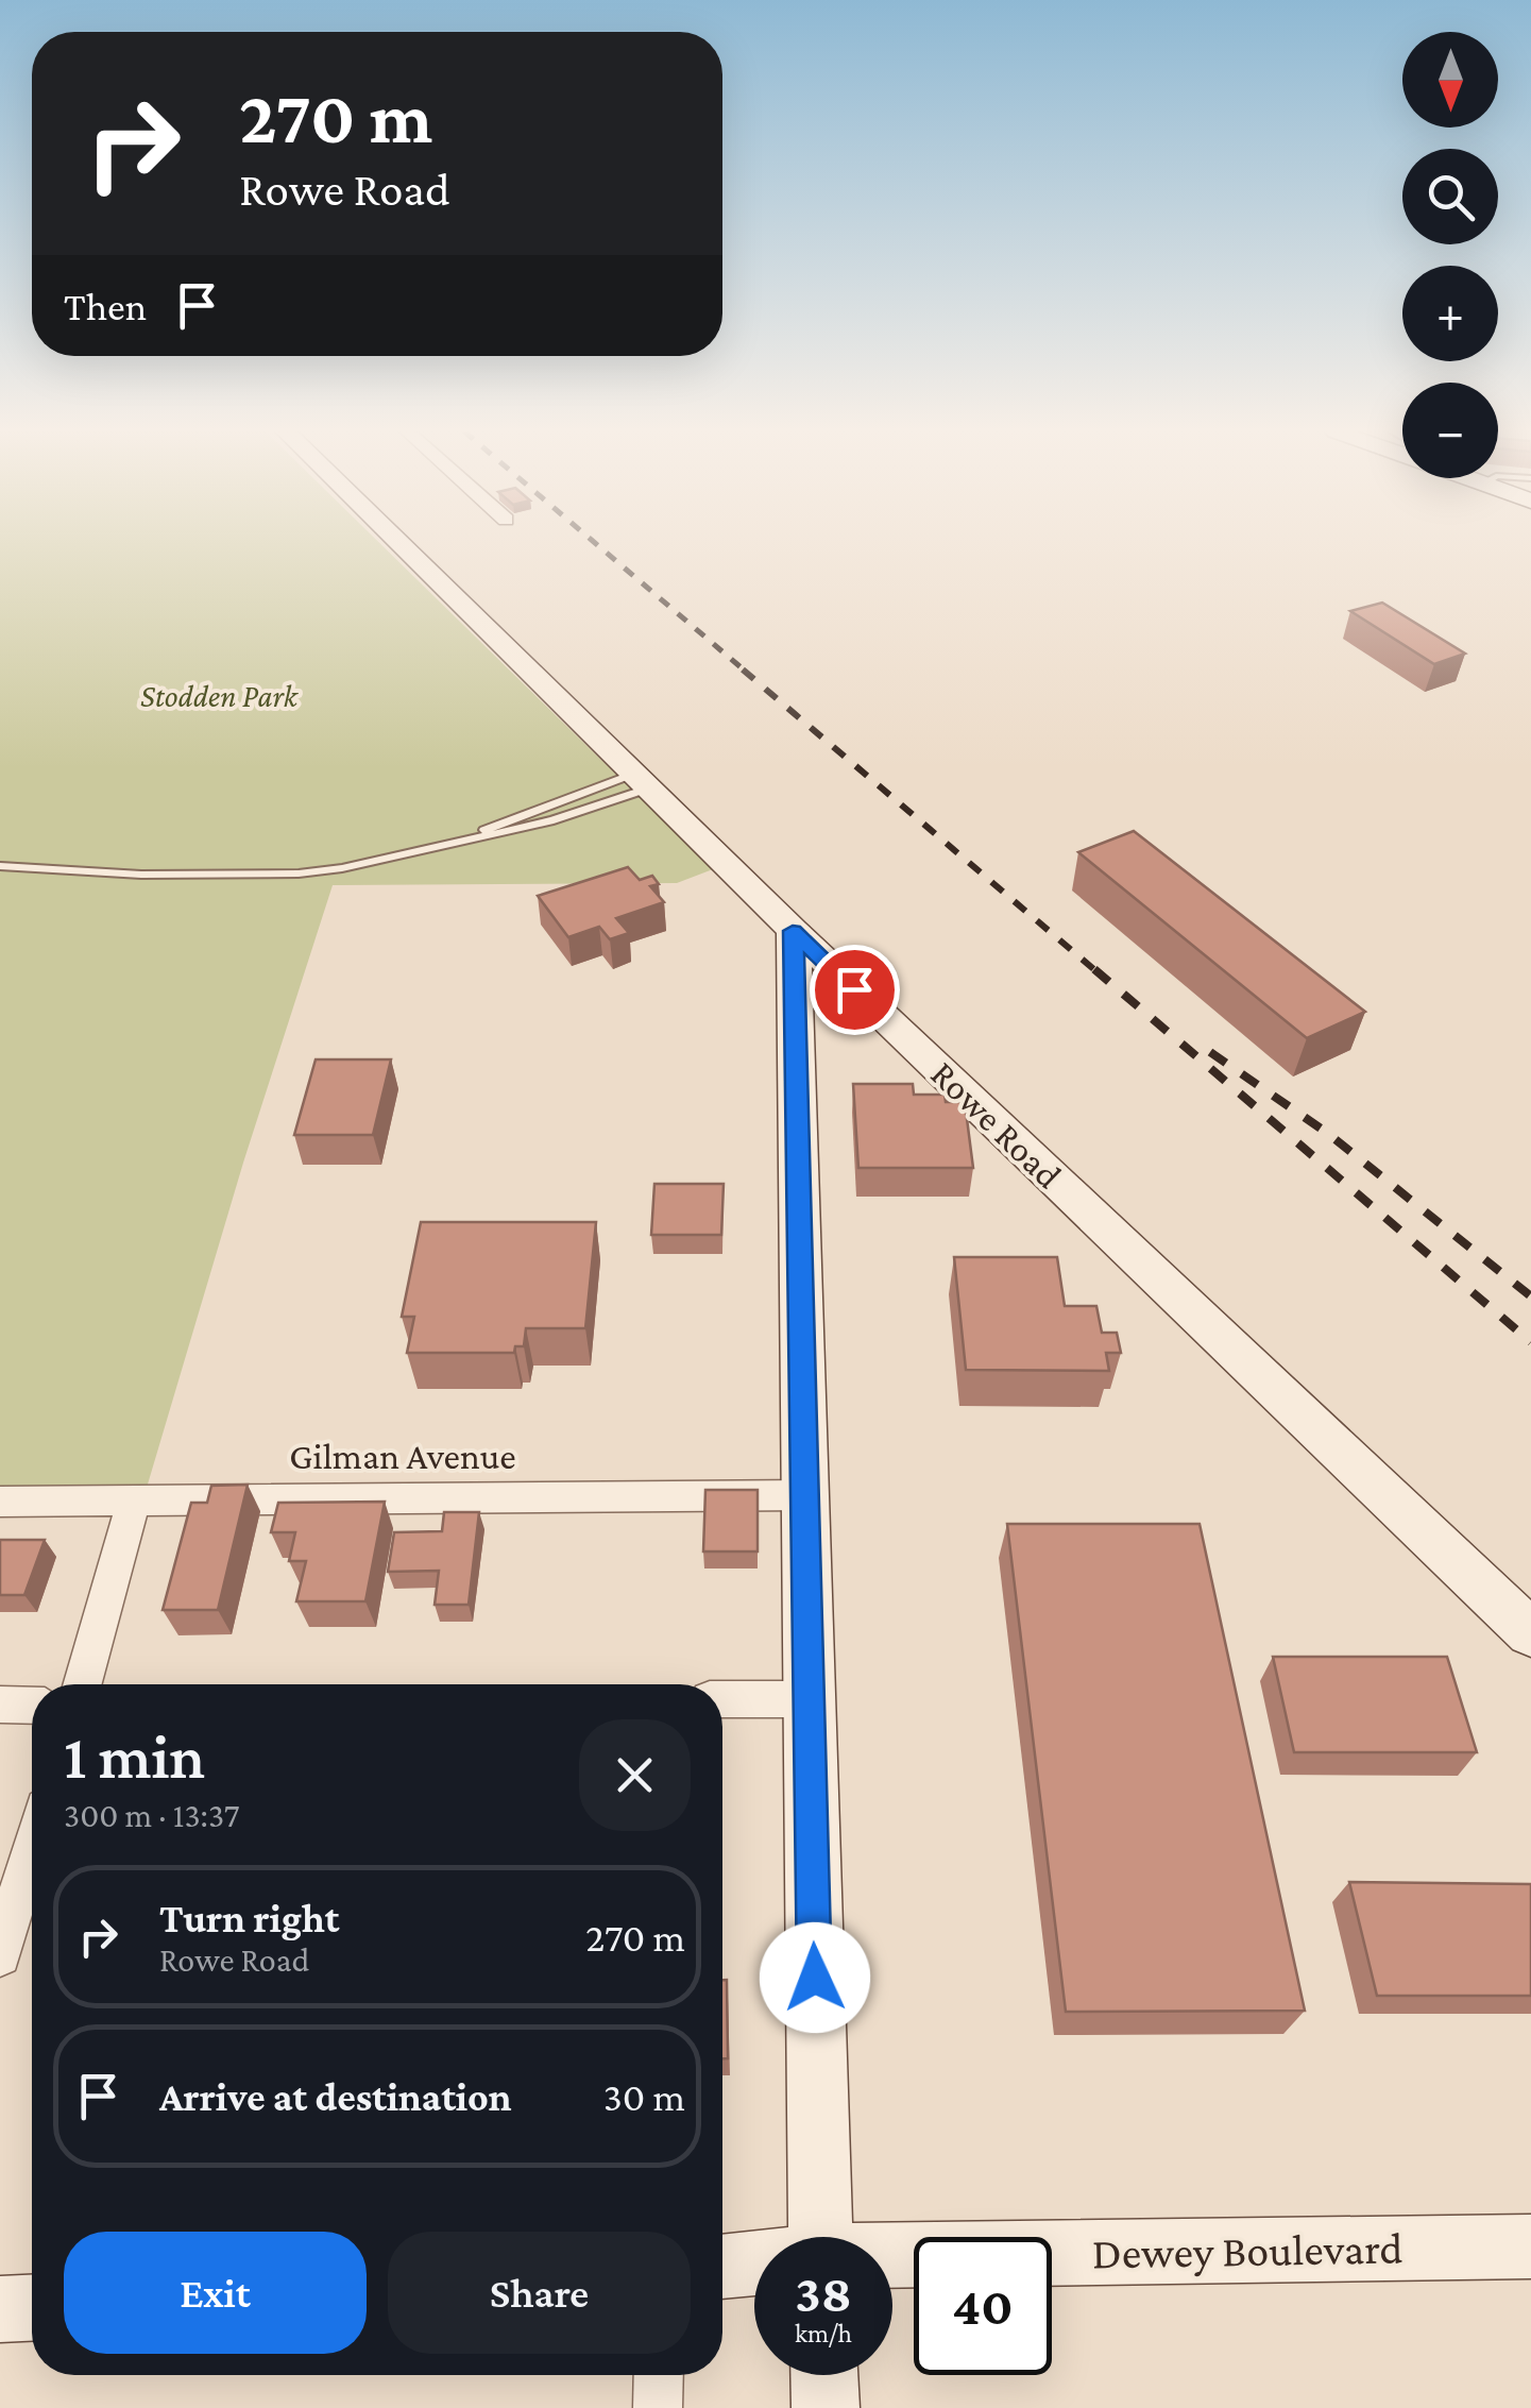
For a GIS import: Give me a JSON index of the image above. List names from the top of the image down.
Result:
{
  "streets": {
    "main road": ["Rowe Road", "Dewey Boulevard"],
    "street": ["Gilman Avenue"]
  },
  "parks": ["Stodden Park"],
  "north": "bottom",
  "page": {
    "map_buttons": ["+", "−"],
    "turn": ["270 m", "Rowe Road"],
    "then": "Then",
    "heading": ["1 min", "300 m · 13:37"],
    "list": [
      {
        "name": "Turn right",
        "note": "Rowe Road",
        "value": "270 m"
      },
      {
        "name": "Arrive at destination",
        "value": "30 m"
      }
    ],
    "buttons": ["Exit", "Share"],
    "speed": "38 km/h",
    "limit": "40"
  }
}
